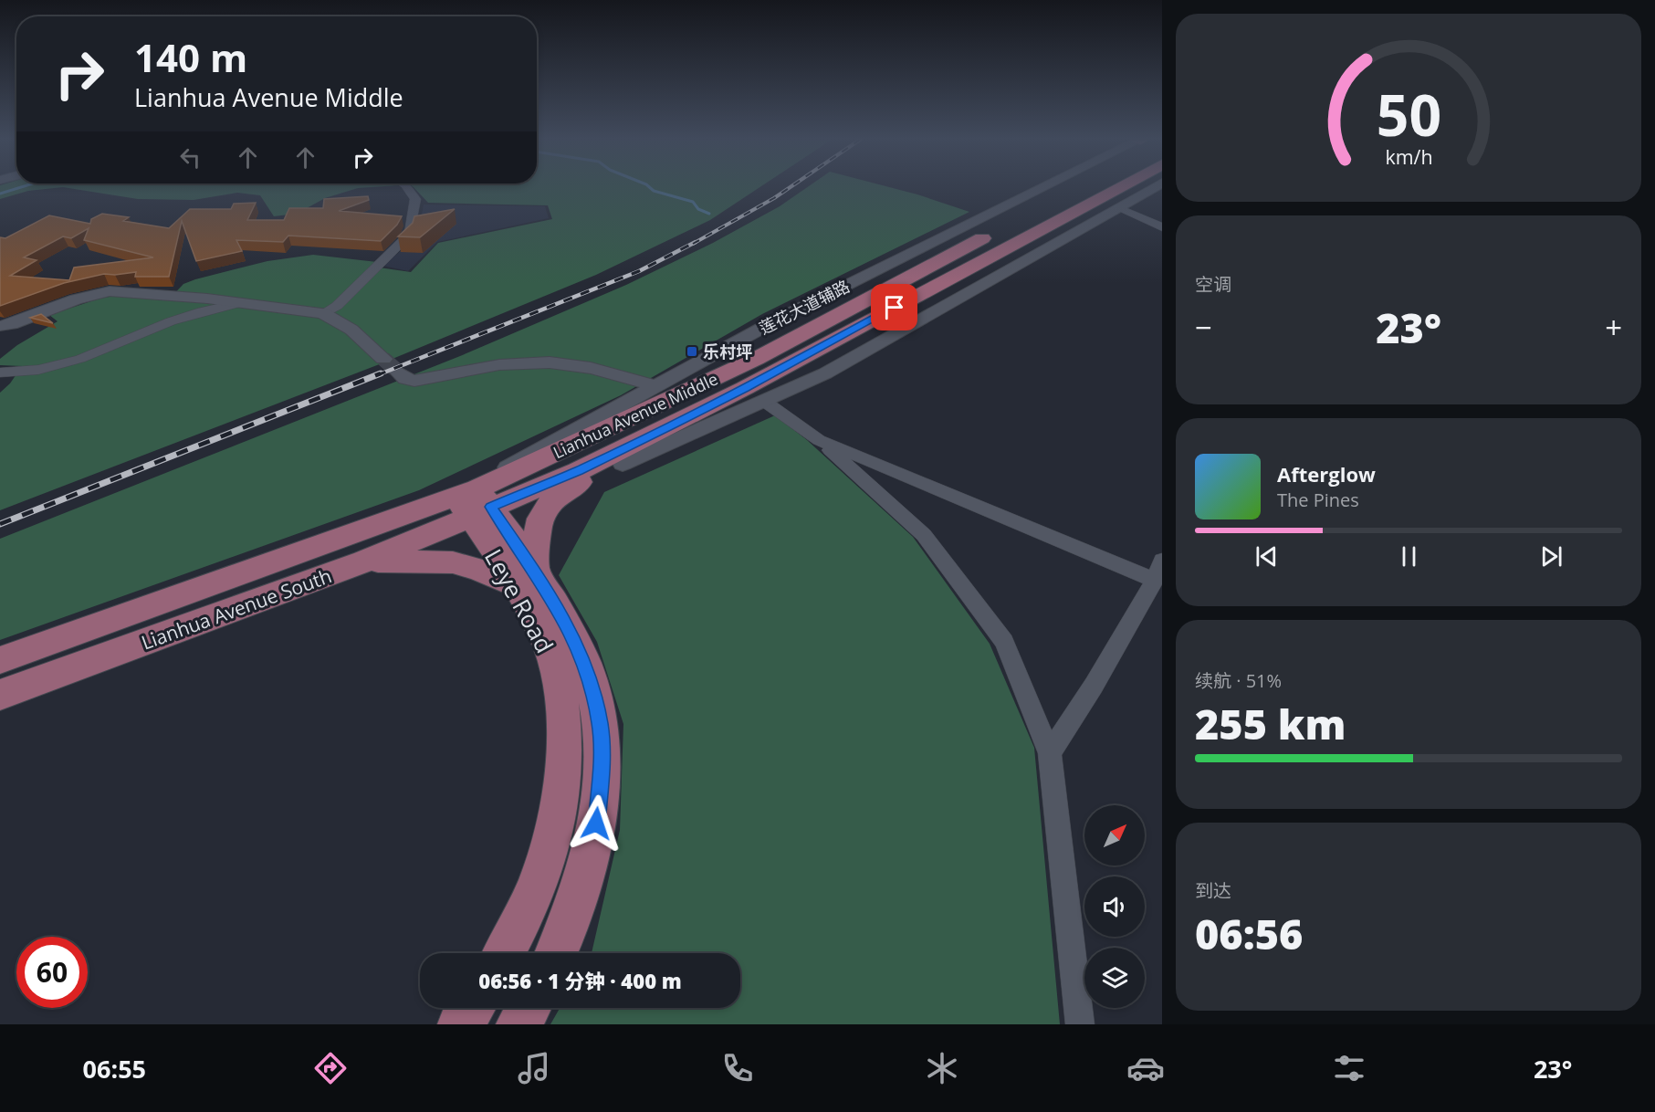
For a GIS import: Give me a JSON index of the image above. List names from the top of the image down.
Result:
{
  "streets": {
    "main road": ["Lianhua Avenue Middle", "Leye Road", "Lianhua Avenue South"],
    "street": ["莲花大道辅路"]
  },
  "crossings": [
    ["莲花大道辅路", "Lianhua Avenue Middle"],
    ["莲花大道辅路", "Leye Road"],
    ["莲花大道辅路", "Lianhua Avenue South"],
    ["Lianhua Avenue Middle", "Leye Road"],
    ["Lianhua Avenue Middle", "Lianhua Avenue South"],
    ["Leye Road", "Lianhua Avenue South"]
  ],
  "places": {
    "transit": ["乐村坪"]
  },
  "north": "top right",
  "page": {
    "turn": ["140 m", "Lianhua Avenue Middle"],
    "tile": [
      "空调",
      ["续航 · 51%", "255 km"],
      ["到达", "06:56"]
    ],
    "heat": ["−", "23°", "+"],
    "song": ["Afterglow", "The Pines"],
    "limit": "60",
    "trip": "06:56 · 1 分钟 · 400 m",
    "tabs": ["06:55", "23°"],
    "gauge": ["50", "km/h"]
  }
}
